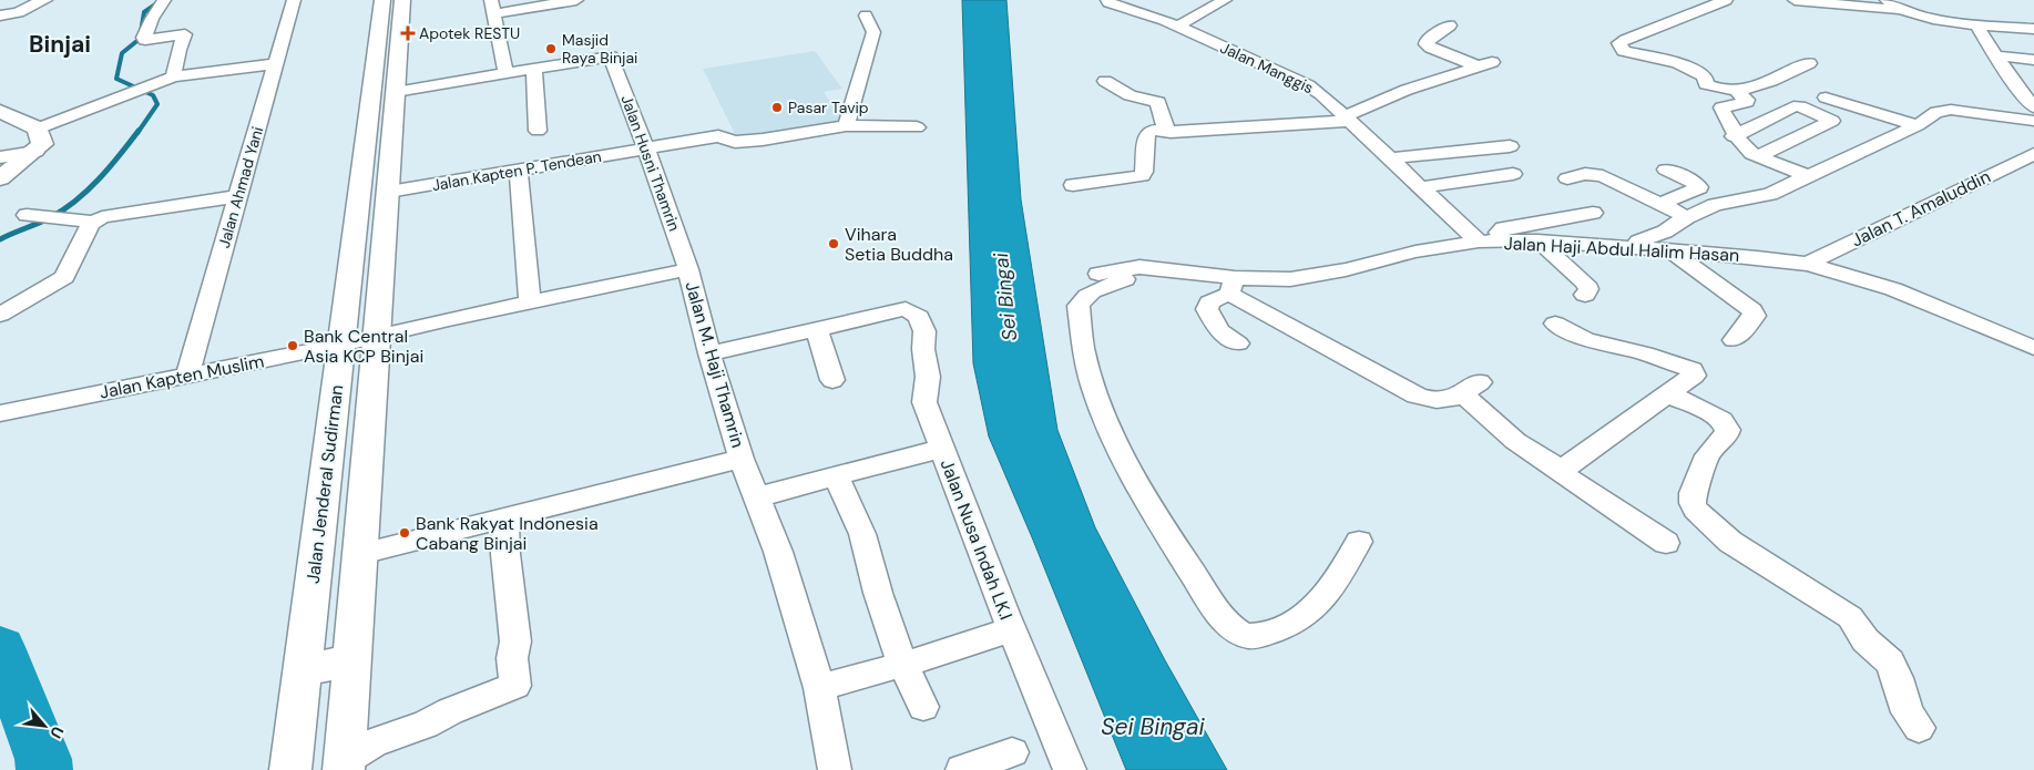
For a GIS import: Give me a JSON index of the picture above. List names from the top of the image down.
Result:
{
  "streets": {
    "main road": ["Jalan Jenderal Sudirman"],
    "street": [
      "Jalan Manggis",
      "Jalan Husni Thamrin",
      "Jalan Kapten P. Tendean",
      "Jalan Ahmad Yani",
      "Jalan T. Amaluddin",
      "Jalan Haji Abdul Halim Hasan",
      "Jalan M. Haji Thamrin",
      "Jalan Kapten Muslim",
      "Jalan Nusa Indah LK.I"
    ]
  },
  "crossings": [
    ["Jalan Manggis", "Jalan Haji Abdul Halim Hasan"],
    ["Jalan Husni Thamrin", "Jalan Kapten P. Tendean"],
    ["Jalan Husni Thamrin", "Jalan M. Haji Thamrin"],
    ["Jalan Husni Thamrin", "Jalan Kapten Muslim"],
    ["Jalan Kapten P. Tendean", "Jalan Jenderal Sudirman"],
    ["Jalan Ahmad Yani", "Jalan Kapten Muslim"],
    ["Jalan T. Amaluddin", "Jalan Haji Abdul Halim Hasan"],
    ["Jalan M. Haji Thamrin", "Jalan Kapten Muslim"],
    ["Jalan Kapten Muslim", "Jalan Jenderal Sudirman"]
  ],
  "districts": ["Binjai"],
  "water": ["Sei Bingai"],
  "places": {
    "health": ["Apotek RESTU"],
    "other": [
      "Masjid Raya Binjai",
      "Pasar Tavip",
      "Vihara Setia Buddha",
      "Bank Central Asia KCP Binjai",
      "Bank Rakyat Indonesia Cabang Binjai"
    ]
  },
  "north": "bottom right"
}
